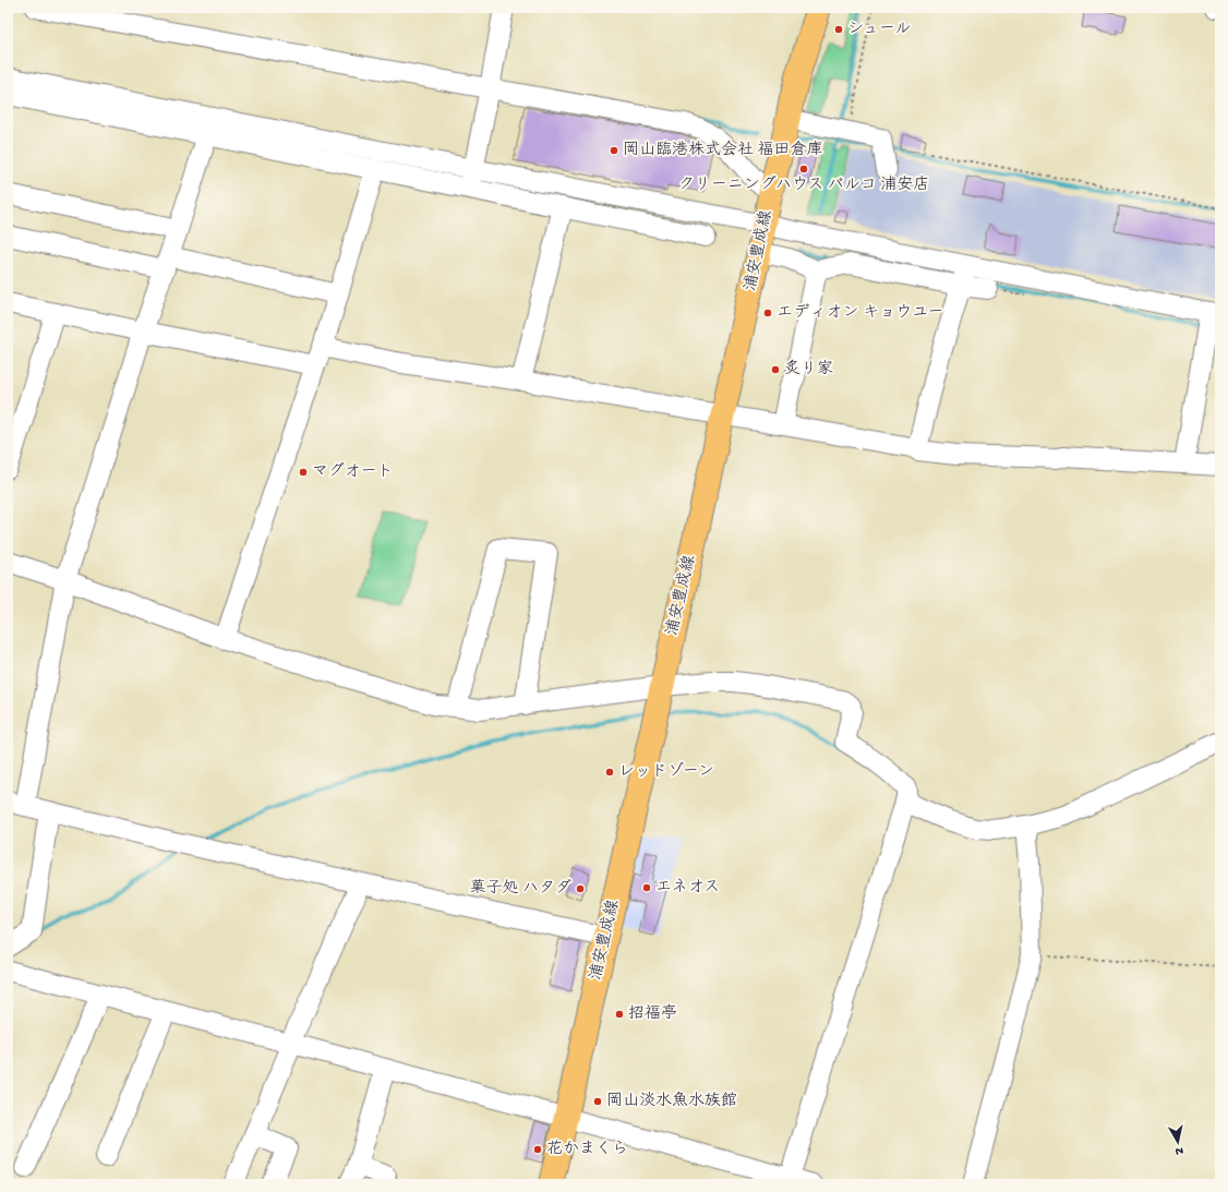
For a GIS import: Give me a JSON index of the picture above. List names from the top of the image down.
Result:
{
  "streets": {
    "main road": ["浦安豊成線"]
  },
  "places": [
    "シュール",
    "岡山臨港株式会社 福田倉庫",
    "クリーニングハウス パルコ 浦安店",
    "エディオン キョウユー",
    "炙り家",
    "マグオート",
    "レッドゾーン",
    "エネオス",
    "菓子処 ハタダ",
    "招福亭",
    "岡山淡水魚水族館",
    "花かまくら"
  ],
  "north": "bottom"
}
